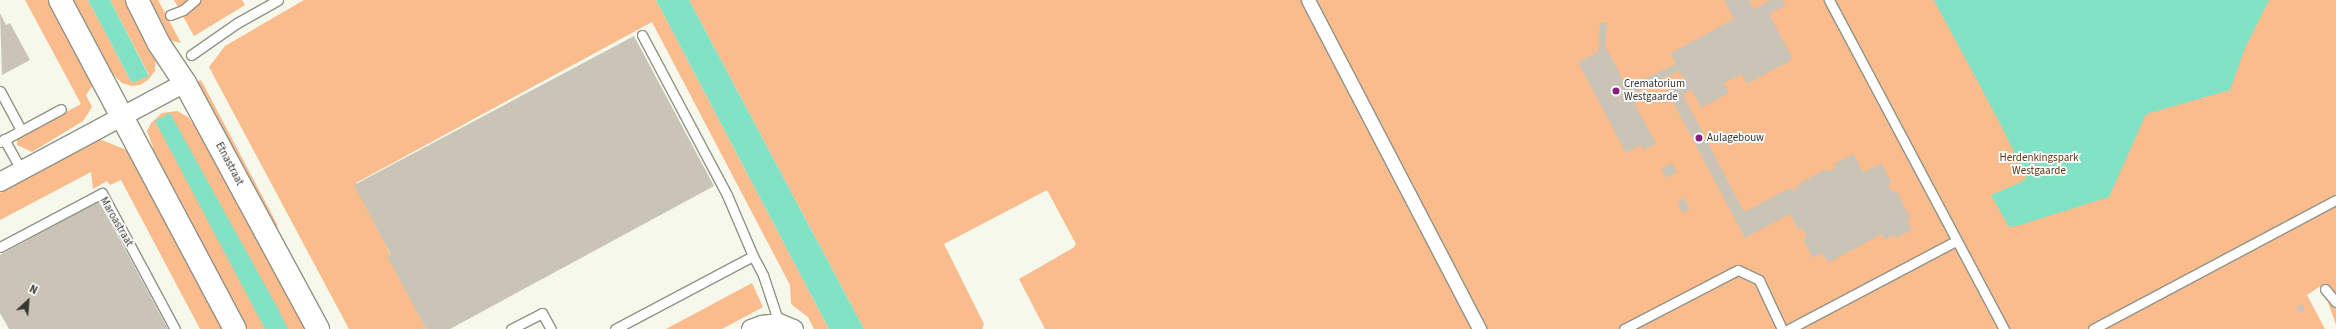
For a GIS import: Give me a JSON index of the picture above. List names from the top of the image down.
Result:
{
  "streets": {
    "street": ["Etnastraat"],
    "lane": ["Maroastraat"]
  },
  "parks": ["Herdenkingspark Westgaarde"],
  "places": ["Crematorium Westgaarde", "Aulagebouw"],
  "north": "top right"
}
